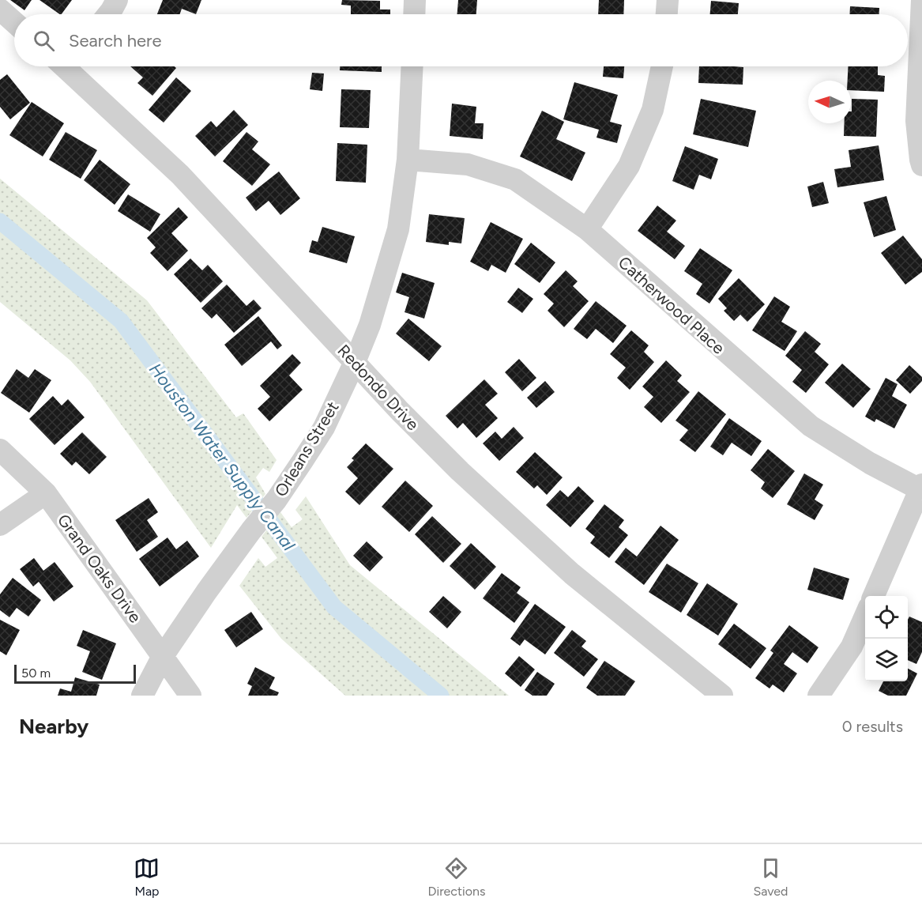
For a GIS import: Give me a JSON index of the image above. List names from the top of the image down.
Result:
{
  "streets": {
    "street": [
      "Catherwood Place",
      "Redondo Drive",
      "Orleans Street",
      "Grand Oaks Drive"
    ]
  },
  "crossings": [
    ["Catherwood Place", "Orleans Street"],
    ["Redondo Drive", "Orleans Street"],
    ["Orleans Street", "Grand Oaks Drive"]
  ],
  "water": ["Houston Water Supply Canal"],
  "scale_bar": "50 m",
  "north": "left",
  "page": {
    "search": "Search here",
    "scale": "50 m",
    "heading": ["Nearby", "0 results"],
    "nav": ["Map", "Directions", "Saved"]
  }
}
